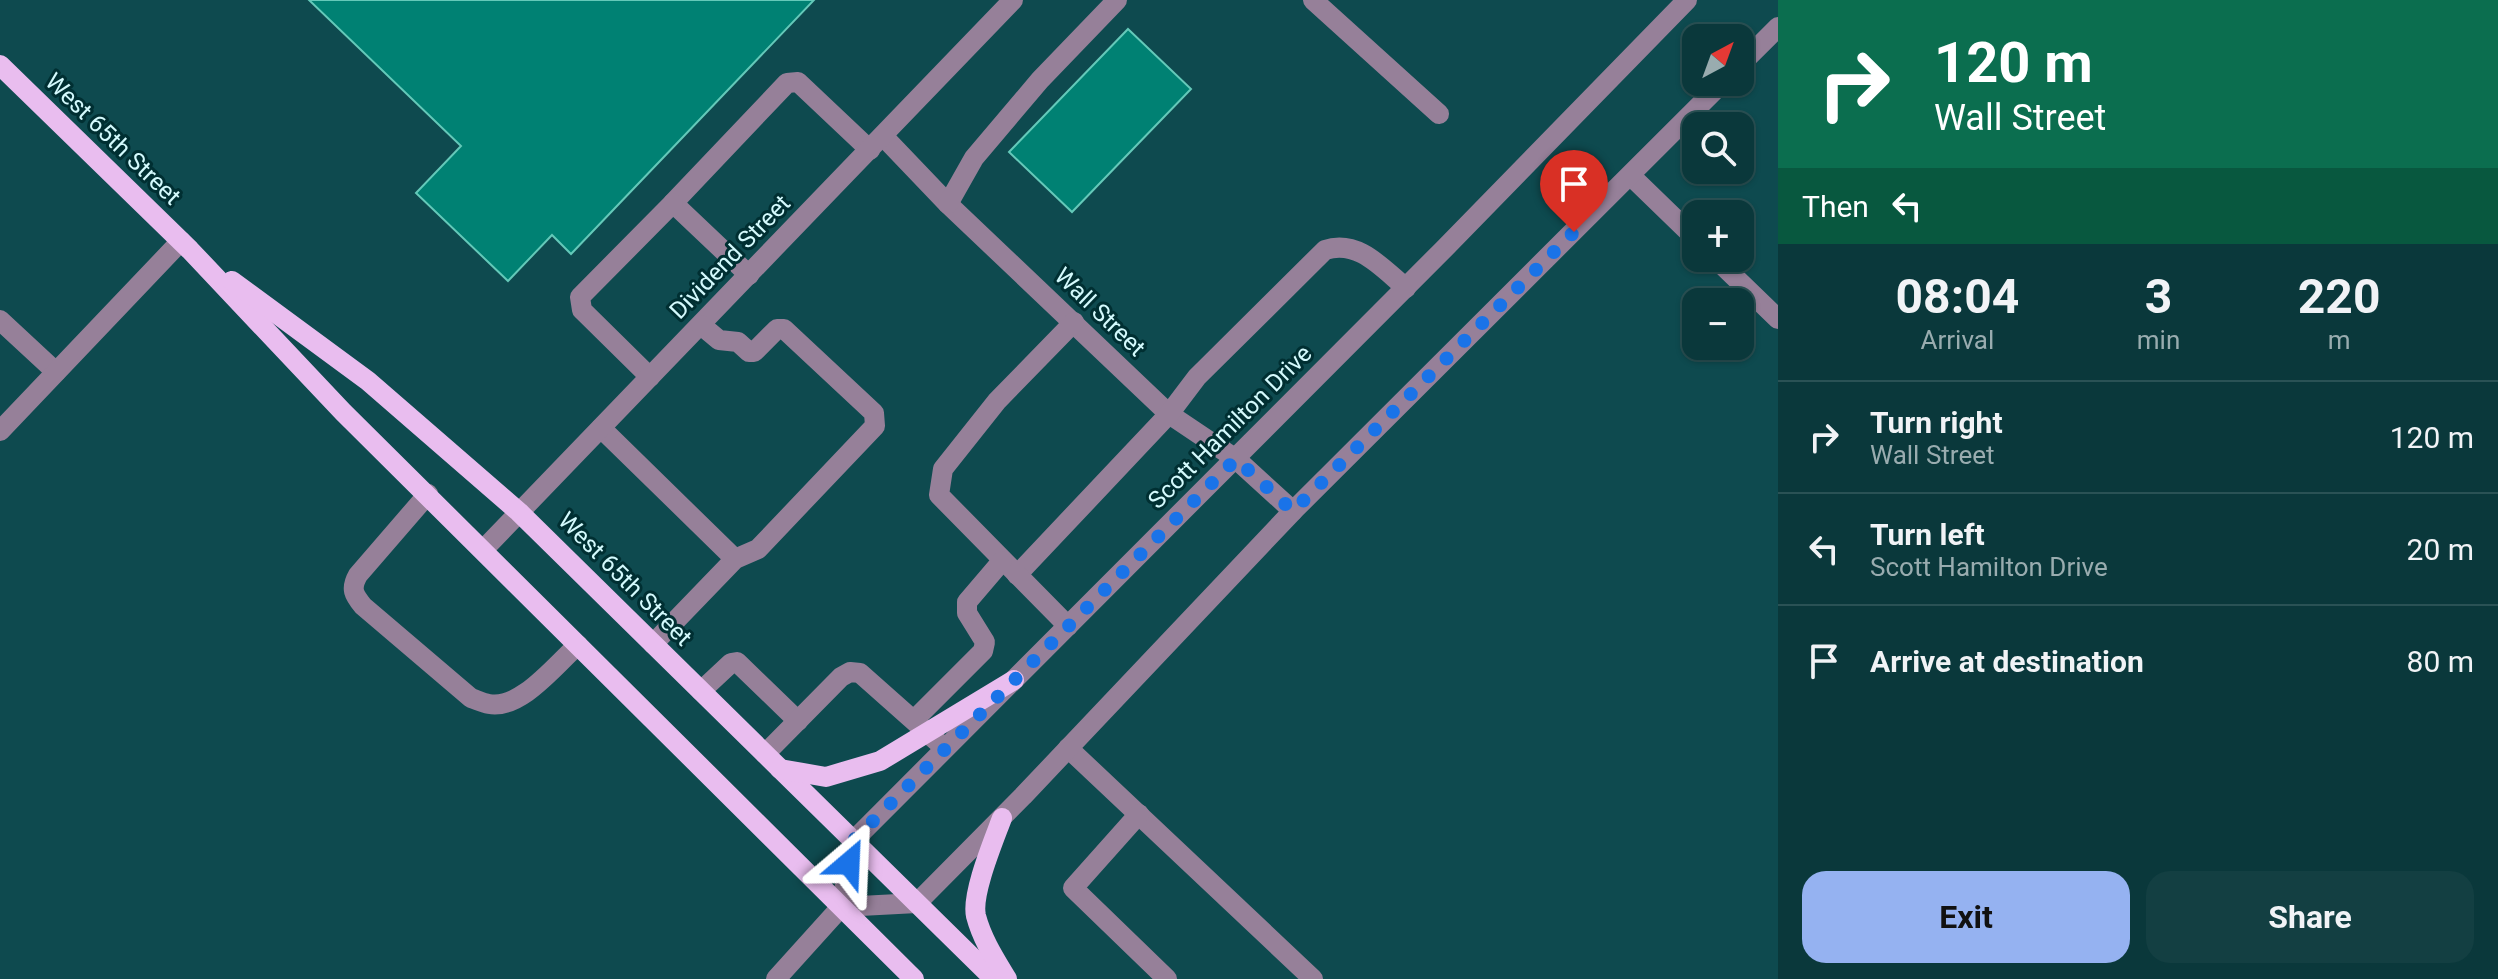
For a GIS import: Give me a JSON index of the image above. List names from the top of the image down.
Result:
{
  "streets": {
    "main road": ["West 65th Street"],
    "street": ["Dividend Street", "Wall Street", "Scott Hamilton Drive"]
  },
  "crossings": [
    ["West 65th Street", "Dividend Street"],
    ["West 65th Street", "Scott Hamilton Drive"],
    ["Dividend Street", "Wall Street"],
    ["Wall Street", "Scott Hamilton Drive"]
  ],
  "north": "top right",
  "page": {
    "turn": ["120 m", "Wall Street"],
    "map_buttons": ["+", "−"],
    "then": "Then",
    "eta": [
      "08:04",
      "Arrival",
      "3",
      "min",
      "220",
      "m"
    ],
    "list": [
      {
        "name": "Turn right",
        "note": "Wall Street",
        "value": "120 m"
      },
      {
        "name": "Turn left",
        "note": "Scott Hamilton Drive",
        "value": "20 m"
      },
      {
        "name": "Arrive at destination",
        "value": "80 m"
      }
    ],
    "buttons": ["Exit", "Share"]
  }
}
